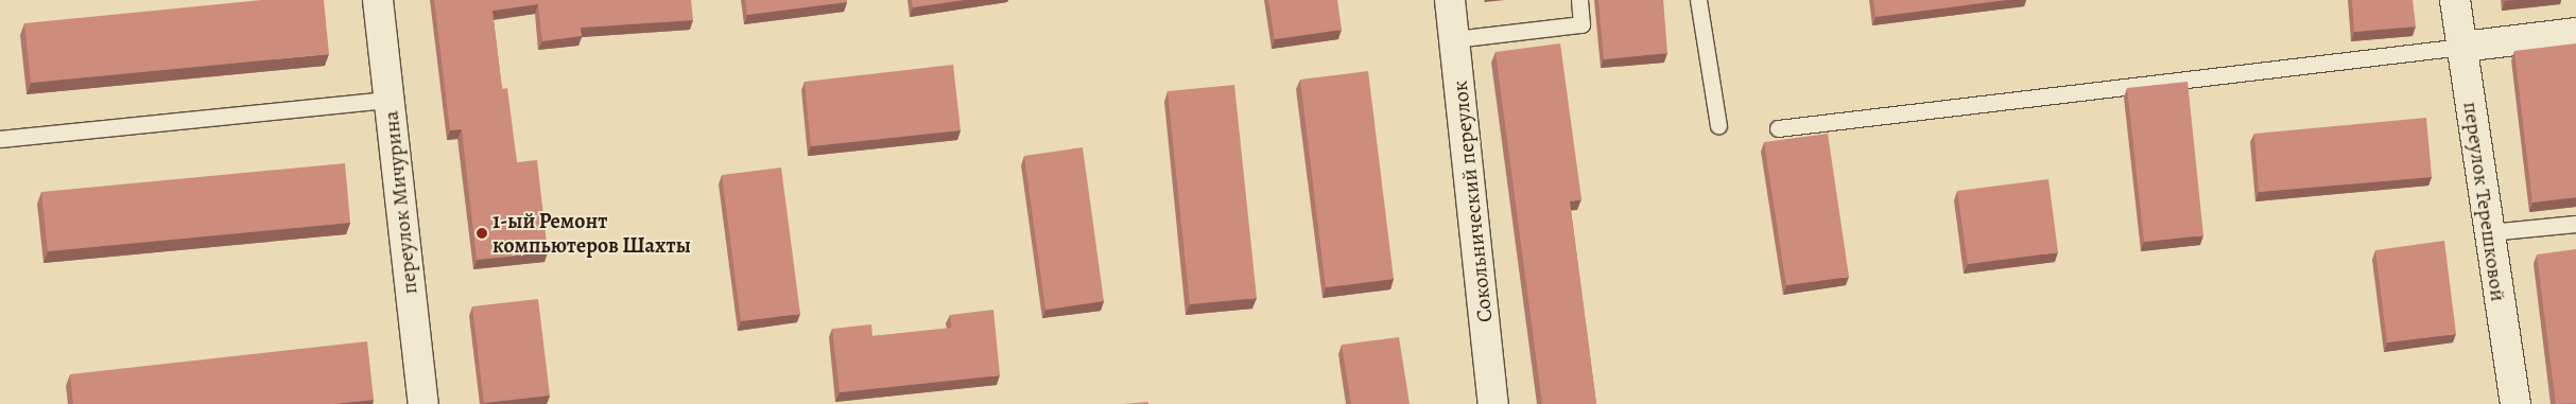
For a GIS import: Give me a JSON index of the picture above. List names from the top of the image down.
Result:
{
  "streets": {
    "street": ["Сокольнический переулок", "переулок Терешковой", "переулок Мичурина"]
  },
  "places": ["1-ый Ремонт компьютеров Шахты"]
}
